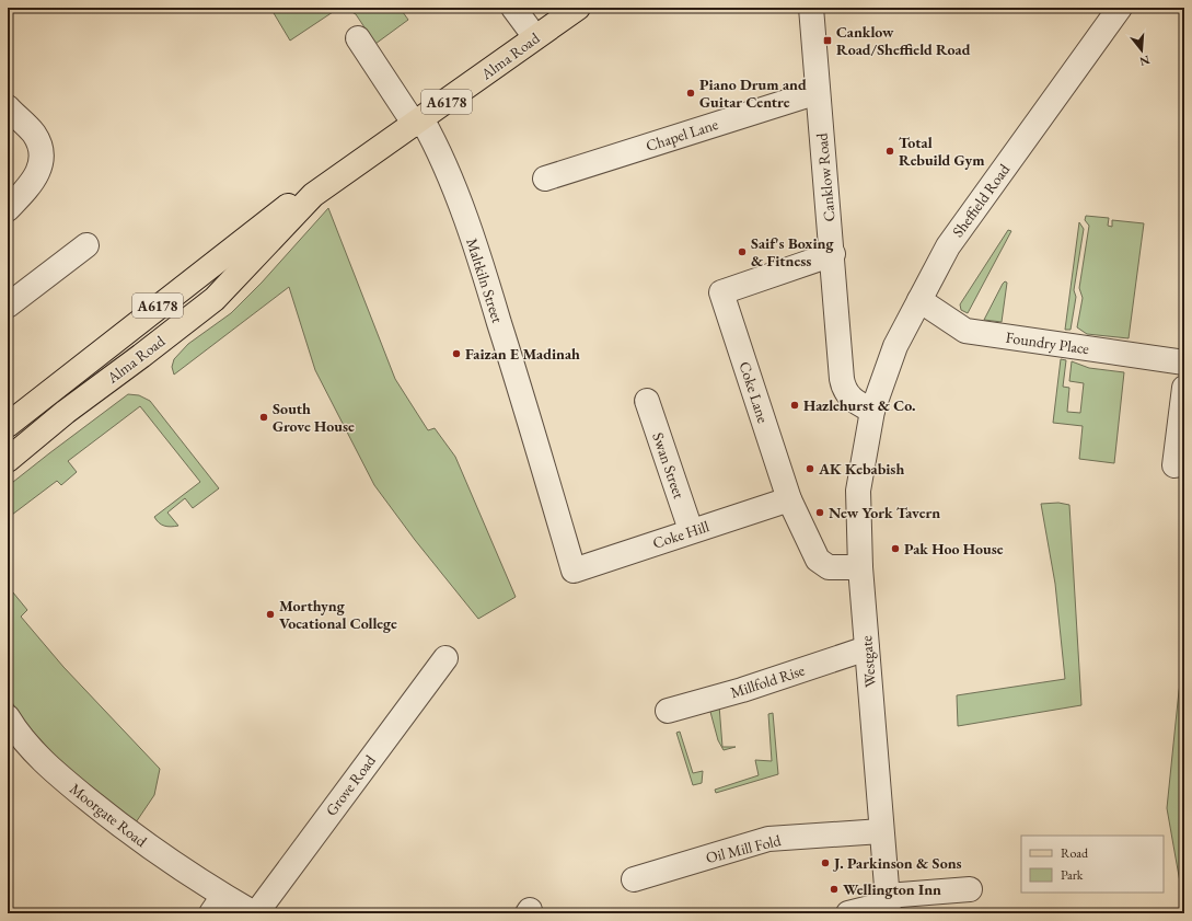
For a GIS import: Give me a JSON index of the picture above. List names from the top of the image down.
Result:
{
  "streets": {
    "main road": ["Alma Road", "A6178"],
    "street": [
      "Chapel Lane",
      "Canklow Road",
      "Sheffield Road",
      "Maltkiln Street",
      "Foundry Place",
      "Coke Lane",
      "Swan Street",
      "Coke Hill",
      "Westgate",
      "Millfold Rise",
      "Grove Road",
      "Moorgate Road",
      "Oil Mill Fold"
    ]
  },
  "crossings": [
    ["Alma Road", "A6178"],
    ["Alma Road", "Maltkiln Street"],
    ["Chapel Lane", "Canklow Road"],
    ["Canklow Road", "Sheffield Road"],
    ["Canklow Road", "Coke Lane"],
    ["Canklow Road", "Westgate"],
    ["Sheffield Road", "Foundry Place"],
    ["Sheffield Road", "Westgate"],
    ["Maltkiln Street", "Coke Hill"],
    ["Coke Lane", "Coke Hill"],
    ["Coke Lane", "Westgate"],
    ["Swan Street", "Coke Hill"],
    ["Westgate", "Millfold Rise"],
    ["Westgate", "Oil Mill Fold"],
    ["Grove Road", "Moorgate Road"]
  ],
  "places": {
    "transit": ["Canklow Road/Sheffield Road"],
    "other": [
      "Piano Drum and Guitar Centre",
      "Total Rebuild Gym",
      "Saif's Boxing & Fitness",
      "Faizan E Madinah",
      "Hazlehurst & Co.",
      "South Grove House",
      "AK Kebabish",
      "New York Tavern",
      "Pak Hoo House",
      "Morthyng Vocational College",
      "J. Parkinson & Sons",
      "Wellington Inn"
    ]
  },
  "legend": ["Road", "Park"],
  "north": "bottom"
}
